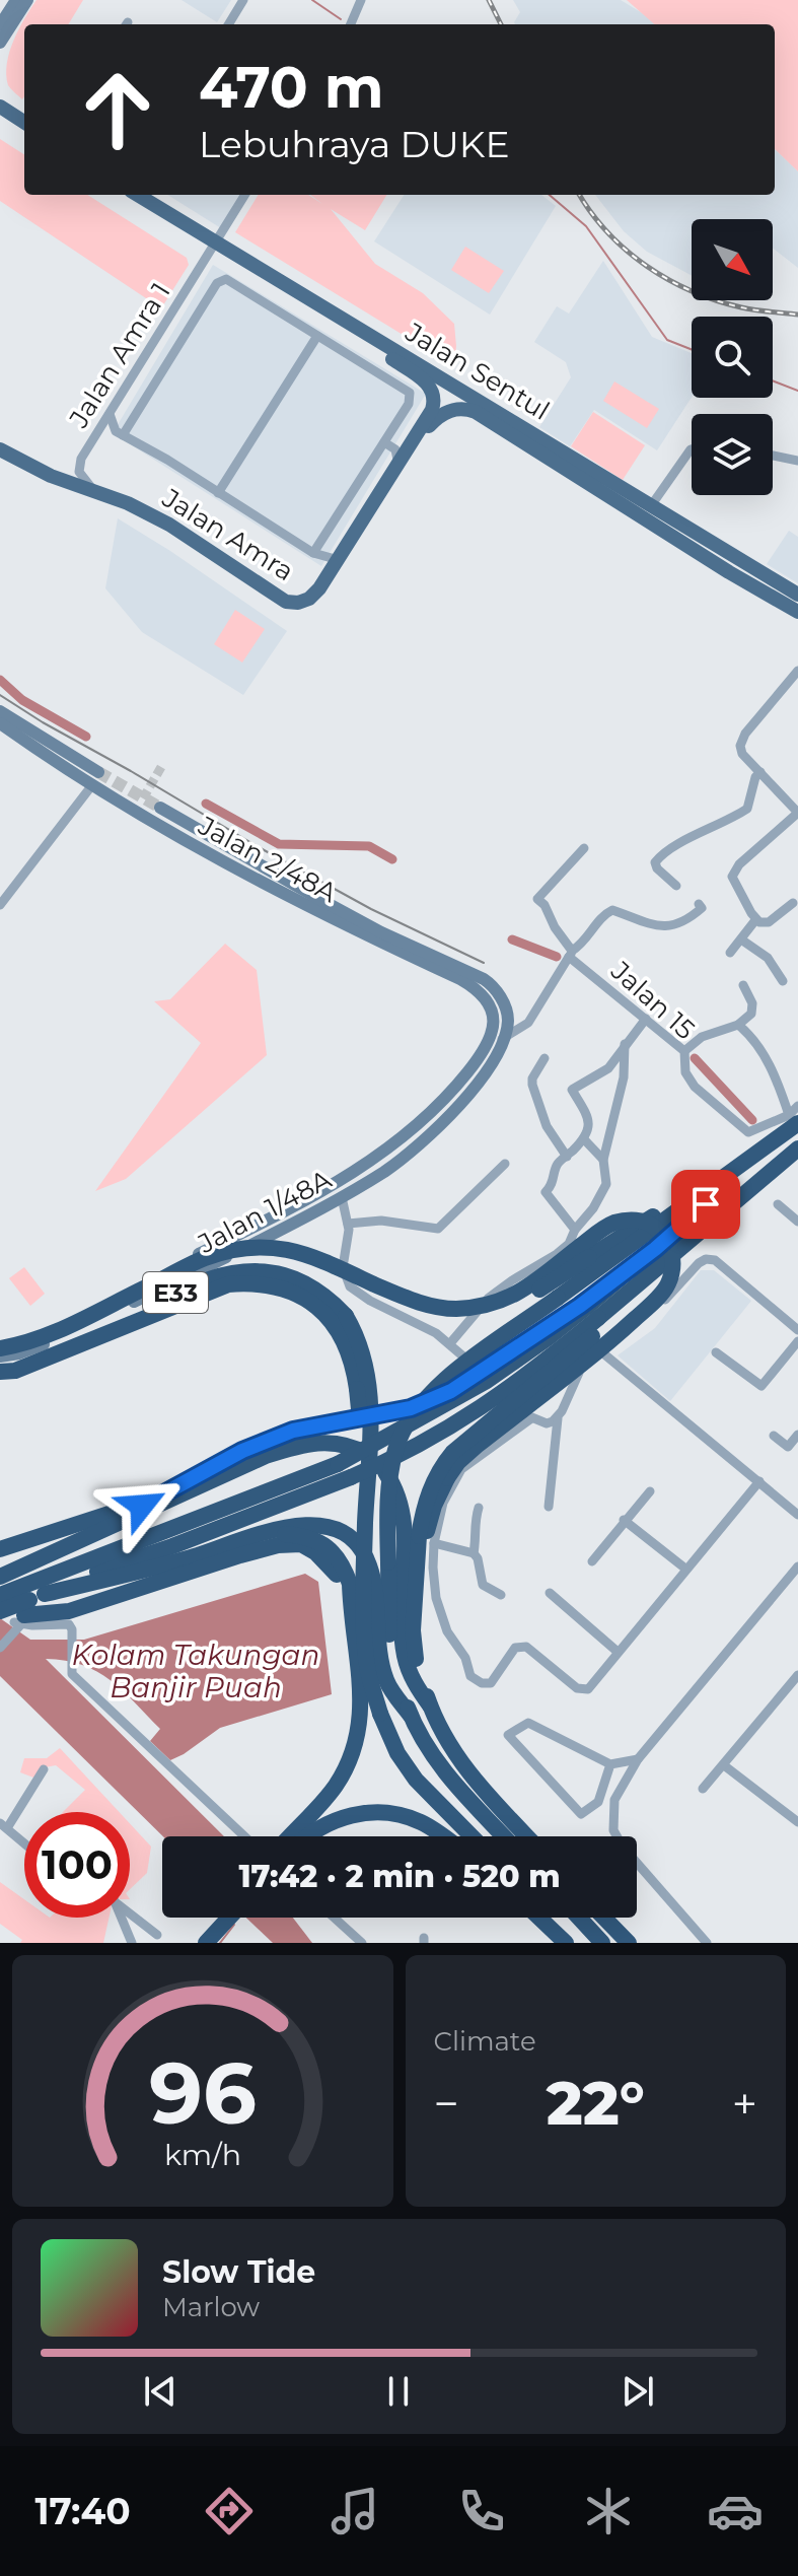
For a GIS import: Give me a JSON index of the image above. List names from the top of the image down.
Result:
{
  "streets": {
    "highway": ["E33"],
    "main road": [
      "Jalan Sentul",
      "Jalan Amra",
      "Jalan 2/48A",
      "Jalan 1/48A"
    ],
    "street": ["Jalan Amra 1", "Jalan 15"]
  },
  "crossings": [
    ["Jalan Amra 1", "Jalan Sentul"],
    ["Jalan Amra 1", "Jalan Amra"],
    ["Jalan Sentul", "Jalan Amra"]
  ],
  "water": ["Kolam Takungan Banjir Puah"],
  "north": "bottom right",
  "page": {
    "turn": ["470 m", "Lebuhraya DUKE"],
    "limit": "100",
    "trip": "17:42 · 2 min · 520 m",
    "tile": "Climate",
    "heat": ["−", "22°", "+"],
    "song": ["Slow Tide", "Marlow"],
    "tabs": "17:40",
    "gauge": ["96", "km/h"]
  }
}
